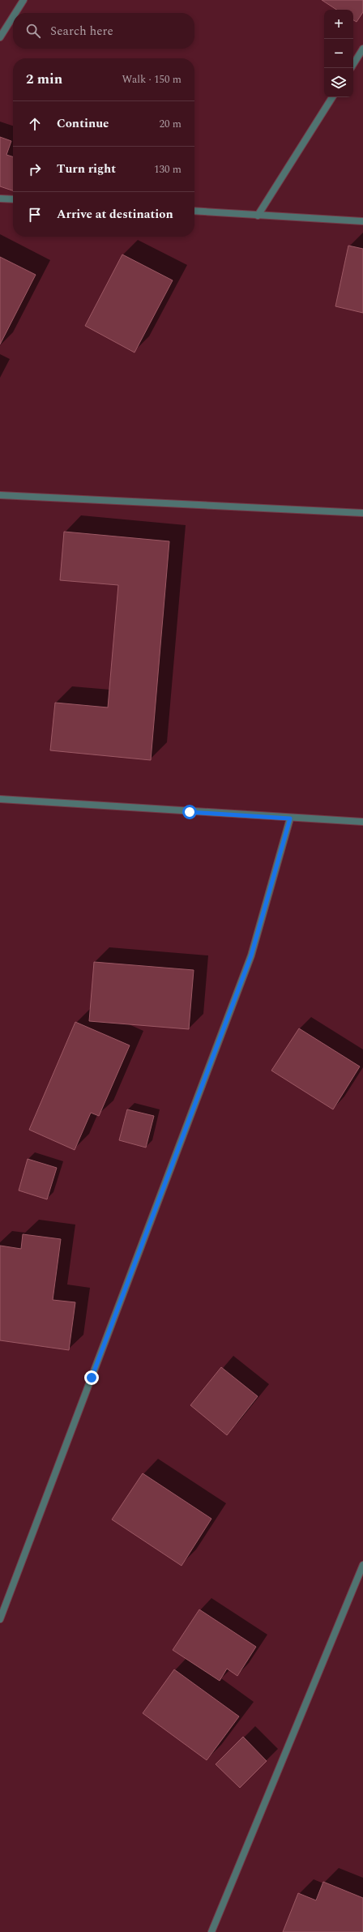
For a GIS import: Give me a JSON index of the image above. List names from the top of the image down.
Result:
{
  "page": {
    "map_buttons": ["+", "−"],
    "search": "Search here",
    "heading": ["2 min", "Walk · 150 m"],
    "list": [
      ["Continue", "20 m"],
      ["Turn right", "130 m"],
      "Arrive at destination"
    ]
  }
}
